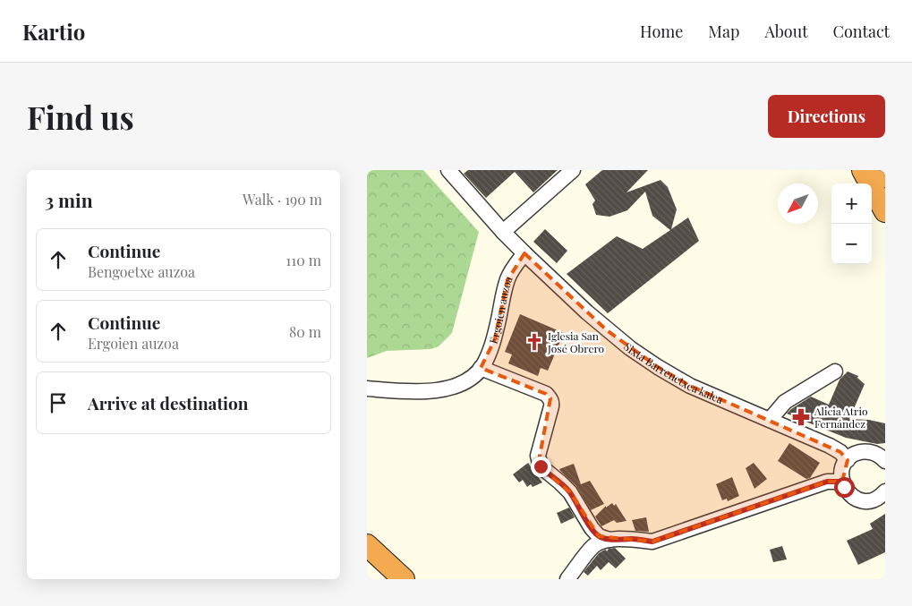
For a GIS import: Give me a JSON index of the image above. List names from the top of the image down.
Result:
{
  "streets": {
    "street": ["Ergoien auzoa", "Sixta Barrenetxea kalea"]
  },
  "crossings": [
    ["Ergoien auzoa", "Sixta Barrenetxea kalea"]
  ],
  "places": {
    "church": ["Iglesia San José Obrero"],
    "pharmacy": ["Alicia Atrio Fernández"]
  },
  "north": "bottom left",
  "page": {
    "header": "Kartio",
    "nav": [
      "Home",
      "Map",
      "About",
      "Contact"
    ],
    "buttons": "Directions",
    "title": "Find us",
    "heading": ["3 min", "Walk · 190 m"],
    "map_buttons": ["+", "−"],
    "list": [
      ["Continue", "Bengoetxe auzoa", "110 m"],
      ["Continue", "Ergoien auzoa", "80 m"],
      "Arrive at destination"
    ]
  }
}
